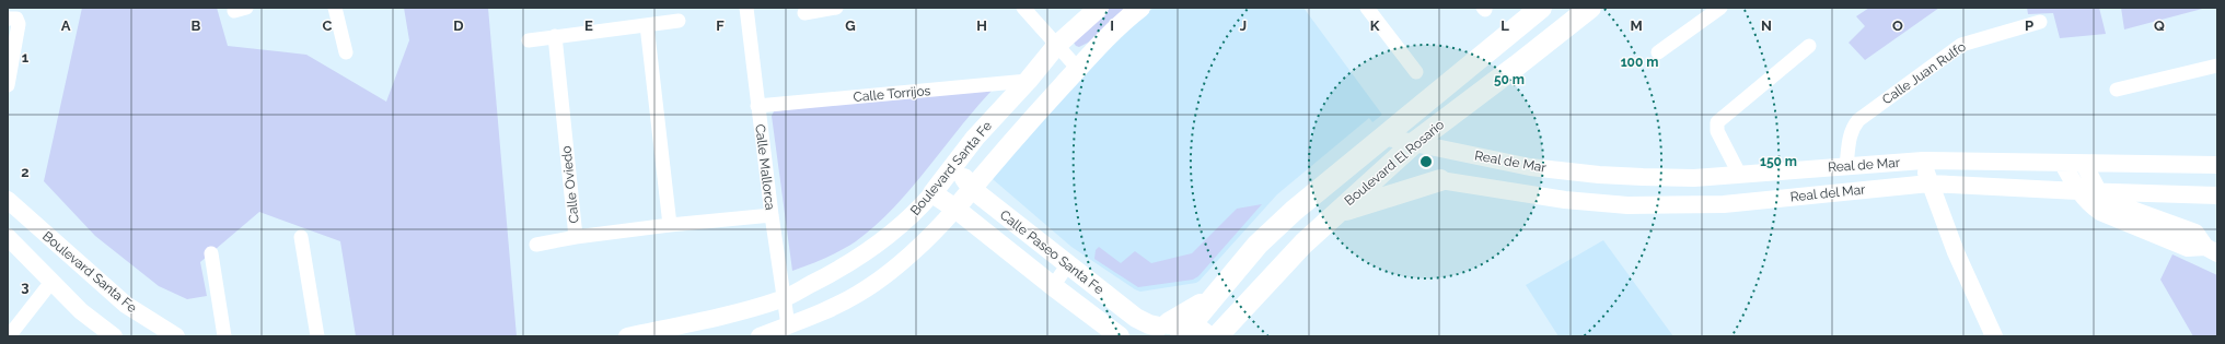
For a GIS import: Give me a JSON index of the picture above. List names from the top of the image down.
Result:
{
  "streets": {
    "main road": ["Boulevard El Rosario", "Boulevard Santa Fe", "Calle Paseo Santa Fe"],
    "street": [
      "Calle Juan Rulfo",
      "Calle Torrijos",
      "Real de Mar",
      "Calle Mallorca",
      "Calle Oviedo",
      "Real del Mar"
    ]
  },
  "crossings": [
    ["Calle Juan Rulfo", "Real de Mar"],
    ["Calle Torrijos", "Calle Mallorca"],
    ["Calle Torrijos", "Boulevard Santa Fe"],
    ["Real de Mar", "Boulevard El Rosario"],
    ["Boulevard El Rosario", "Calle Paseo Santa Fe"],
    ["Calle Mallorca", "Boulevard Santa Fe"],
    ["Calle Mallorca", "Calle Oviedo"],
    ["Boulevard Santa Fe", "Calle Paseo Santa Fe"]
  ],
  "grid": {
    "columns": [
      "A",
      "B",
      "C",
      "D",
      "E",
      "F",
      "G",
      "H",
      "I",
      "J",
      "K",
      "L",
      "M",
      "N",
      "O",
      "P",
      "Q"
    ],
    "rows": ["1", "2", "3"]
  },
  "rings": ["100 m", "50 m", "150 m"]
}
